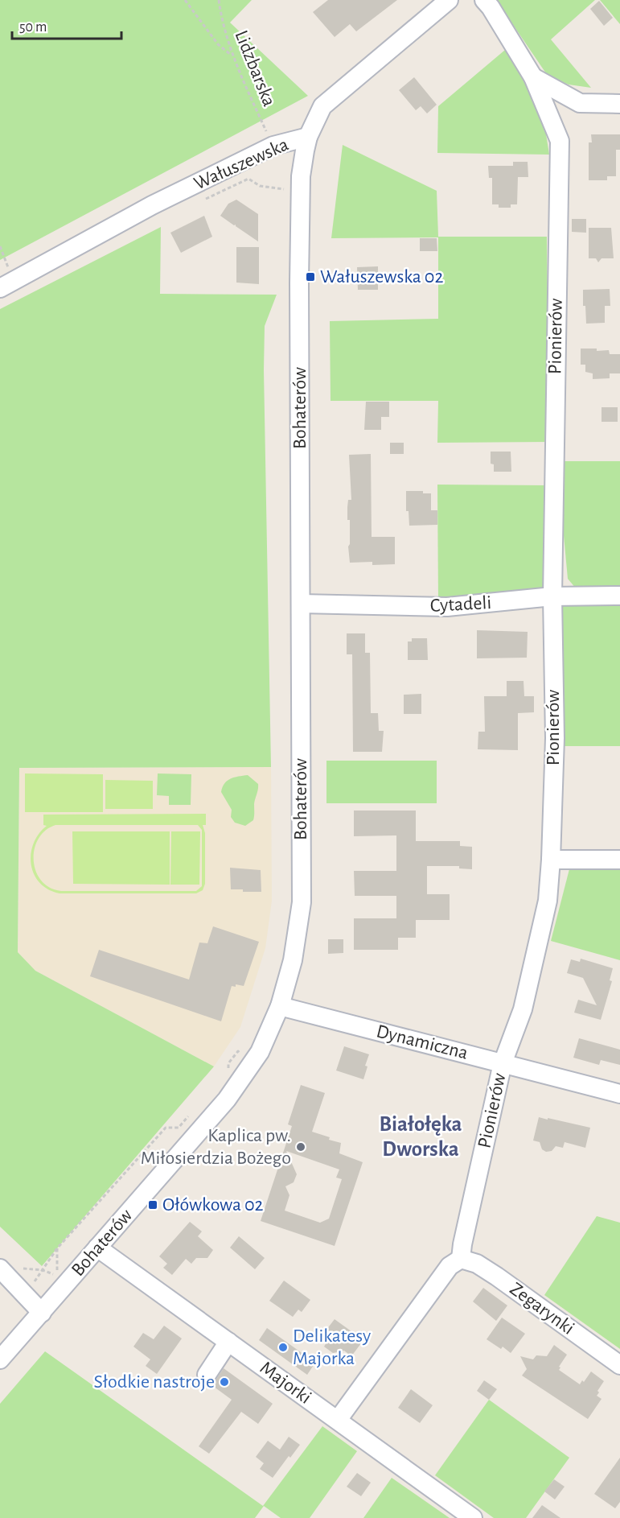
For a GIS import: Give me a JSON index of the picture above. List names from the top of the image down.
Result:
{
  "streets": {
    "street": [
      "Wałuszewska",
      "Pionierów",
      "Bohaterów",
      "Cytadeli",
      "Dynamiczna",
      "Zegarynki",
      "Majorki"
    ],
    "path": ["Lidzbarska"]
  },
  "crossings": [
    ["Lidzbarska", "Wałuszewska"],
    ["Wałuszewska", "Bohaterów"],
    ["Pionierów", "Cytadeli"],
    ["Pionierów", "Dynamiczna"],
    ["Pionierów", "Zegarynki"],
    ["Bohaterów", "Cytadeli"],
    ["Bohaterów", "Dynamiczna"],
    ["Bohaterów", "Majorki"]
  ],
  "districts": ["Białołęka Dworska"],
  "places": {
    "transit": ["Wałuszewska 02", "Ołówkowa 02"],
    "other": ["Kaplica pw. Miłosierdzia Bożego", "Delikatesy Majorka", "Słodkie nastroje"]
  },
  "scale_bar": "50 m"
}
